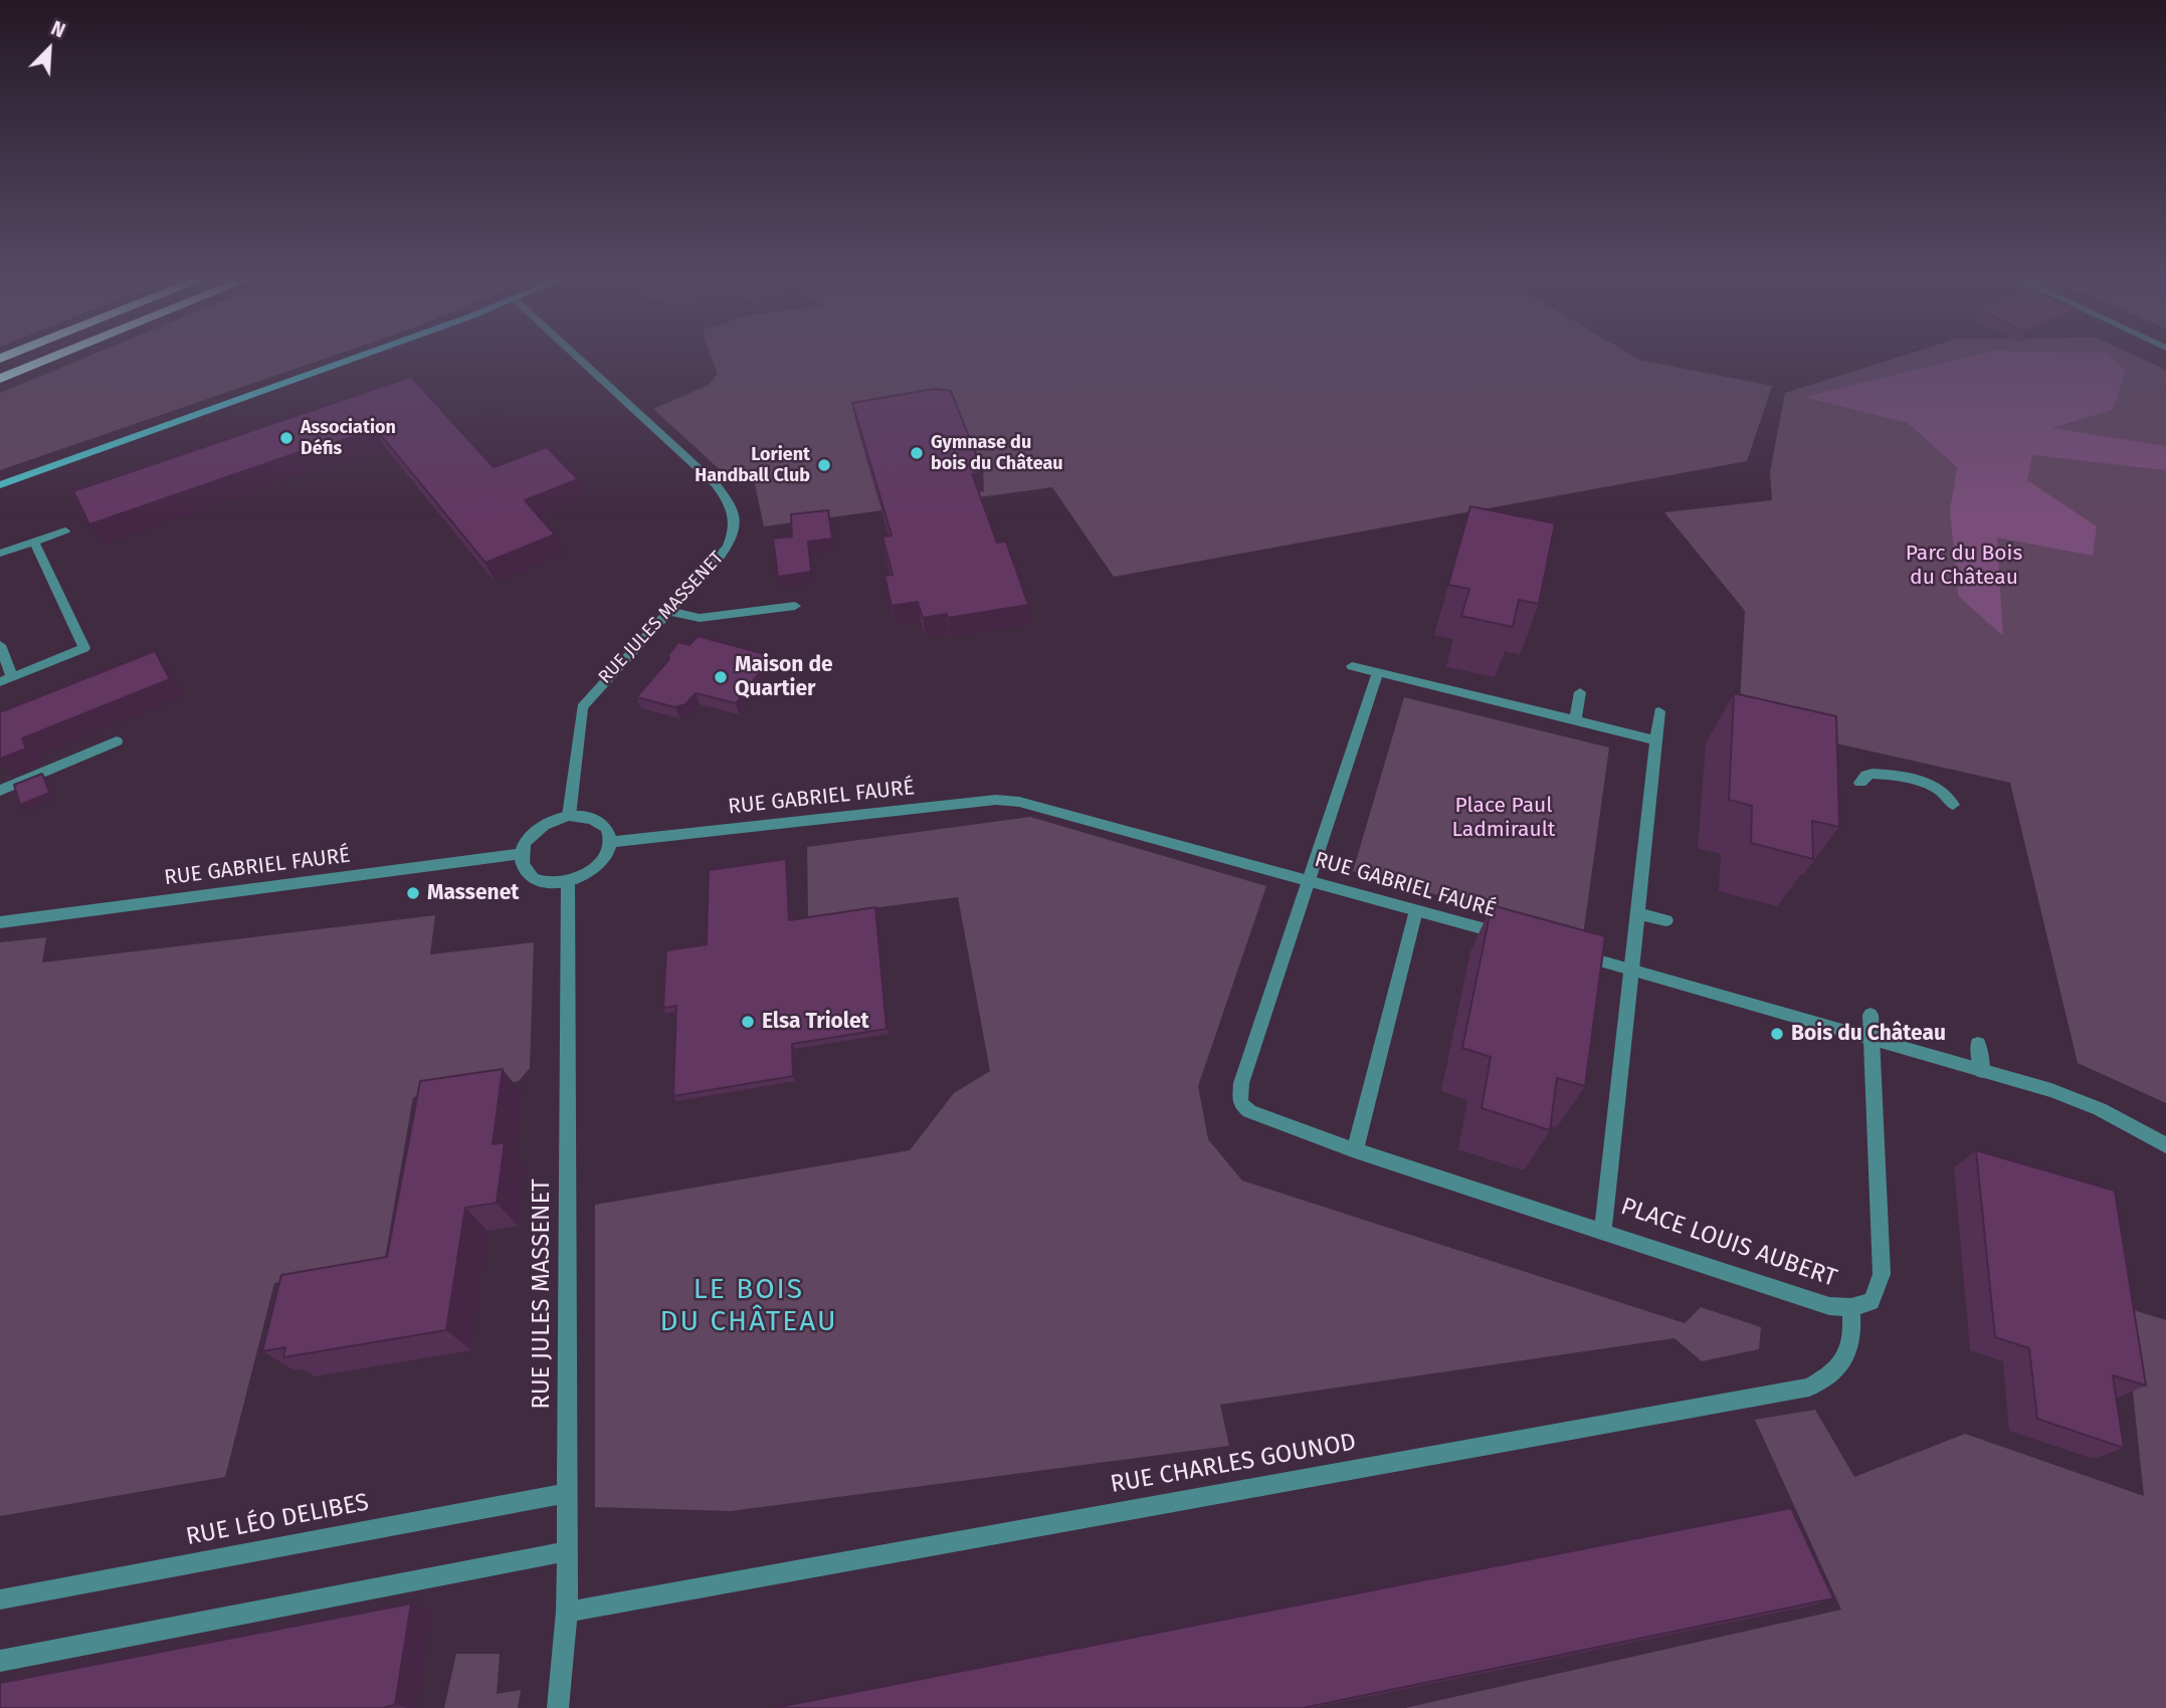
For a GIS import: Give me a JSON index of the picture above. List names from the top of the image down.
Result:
{
  "streets": {
    "street": [
      "RUE JULES MASSENET",
      "RUE GABRIEL FAURÉ",
      "PLACE LOUIS AUBERT",
      "RUE CHARLES GOUNOD",
      "RUE LÉO DELIBES"
    ]
  },
  "crossings": [
    ["RUE JULES MASSENET", "RUE GABRIEL FAURÉ"],
    ["RUE JULES MASSENET", "RUE CHARLES GOUNOD"],
    ["RUE JULES MASSENET", "RUE LÉO DELIBES"],
    ["PLACE LOUIS AUBERT", "RUE CHARLES GOUNOD"]
  ],
  "districts": ["LE BOIS DU CHÂTEAU"],
  "parks": ["Parc du Bois du Château", "Place Paul Ladmirault"],
  "places": [
    "Association Défis",
    "Gymnase du bois du Château",
    "Lorient Handball Club",
    "Maison de Quartier",
    "Massenet",
    "Elsa Triolet",
    "Bois du Château"
  ],
  "north": "top right"
}
